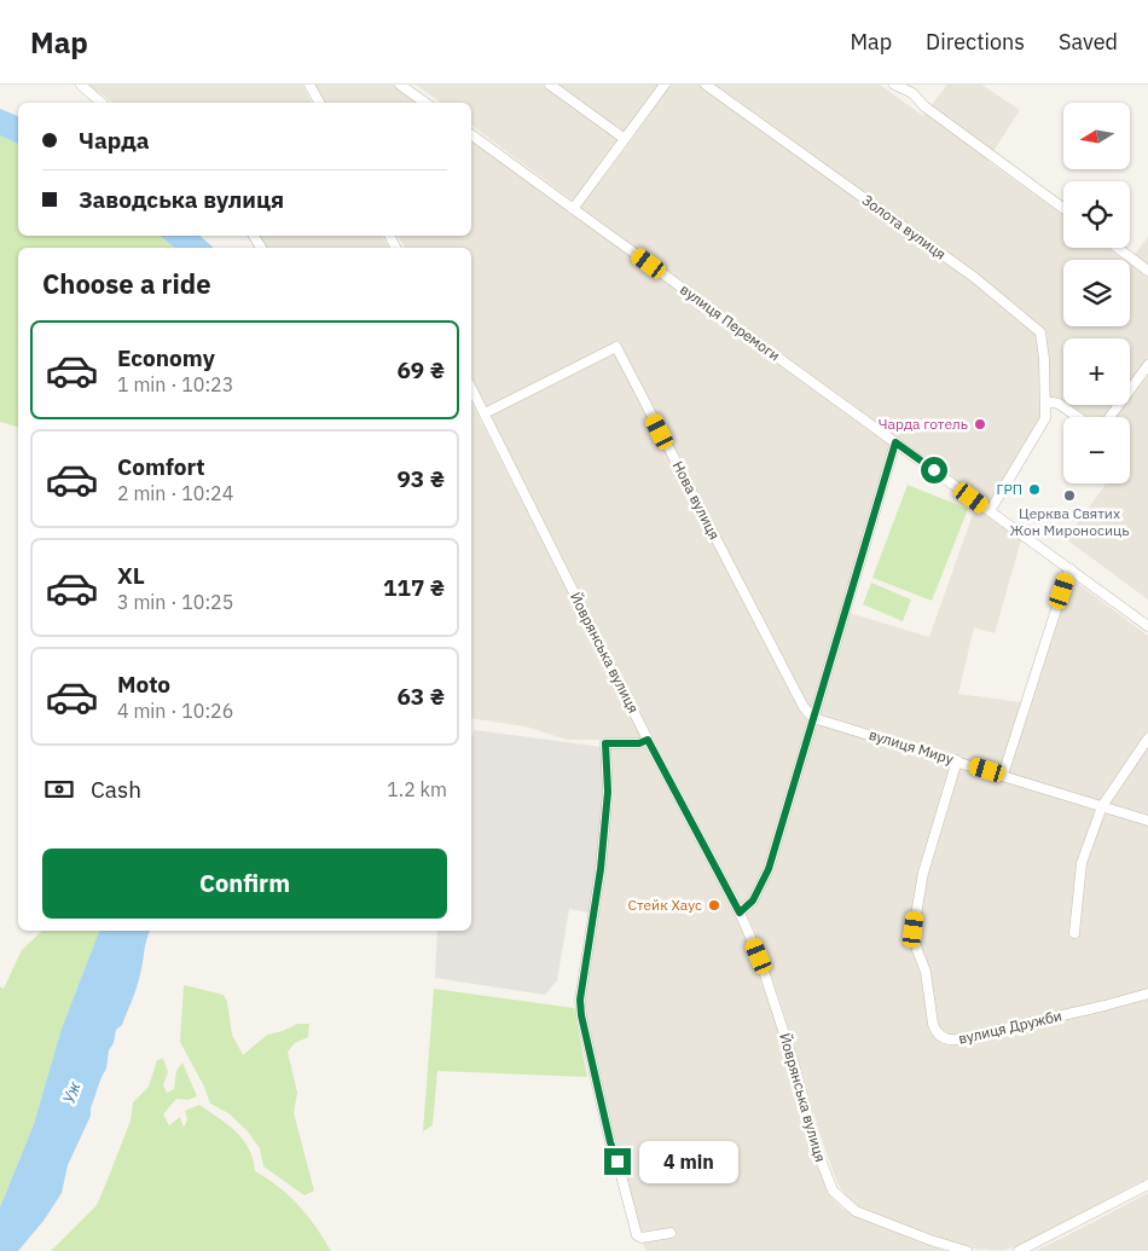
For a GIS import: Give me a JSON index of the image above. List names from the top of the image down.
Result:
{
  "streets": {
    "street": [
      "Золота вулиця",
      "вулиця Перемоги",
      "Нова вулиця",
      "Йоврянська вулиця",
      "вулиця Миру",
      "вулиця Дружби"
    ]
  },
  "crossings": [
    ["Нова вулиця", "Йоврянська вулиця"],
    ["Нова вулиця", "вулиця Миру"],
    ["вулиця Миру", "вулиця Дружби"]
  ],
  "water": ["Уж"],
  "places": [
    "Чарда готель",
    "ГРП",
    "Церква Святих Жон Мироносиць",
    "Стейк Хаус"
  ],
  "north": "left",
  "page": {
    "header": "Map",
    "nav": ["Map", "Directions", "Saved"],
    "map_buttons": ["+", "−"],
    "banner": ["Чарда", "Заводська вулиця"],
    "heading": "Choose a ride",
    "list": [
      {
        "name": "Economy",
        "note": "1 min · 10:23",
        "value": "69 ₴"
      },
      {
        "name": "Comfort",
        "note": "2 min · 10:24",
        "value": "93 ₴"
      },
      {
        "name": "XL",
        "note": "3 min · 10:25",
        "value": "117 ₴"
      },
      {
        "name": "Moto",
        "note": "4 min · 10:26",
        "value": "63 ₴"
      }
    ],
    "pay": ["Cash", "1.2 km"],
    "buttons": "Confirm",
    "bubble": "4 min"
  }
}
